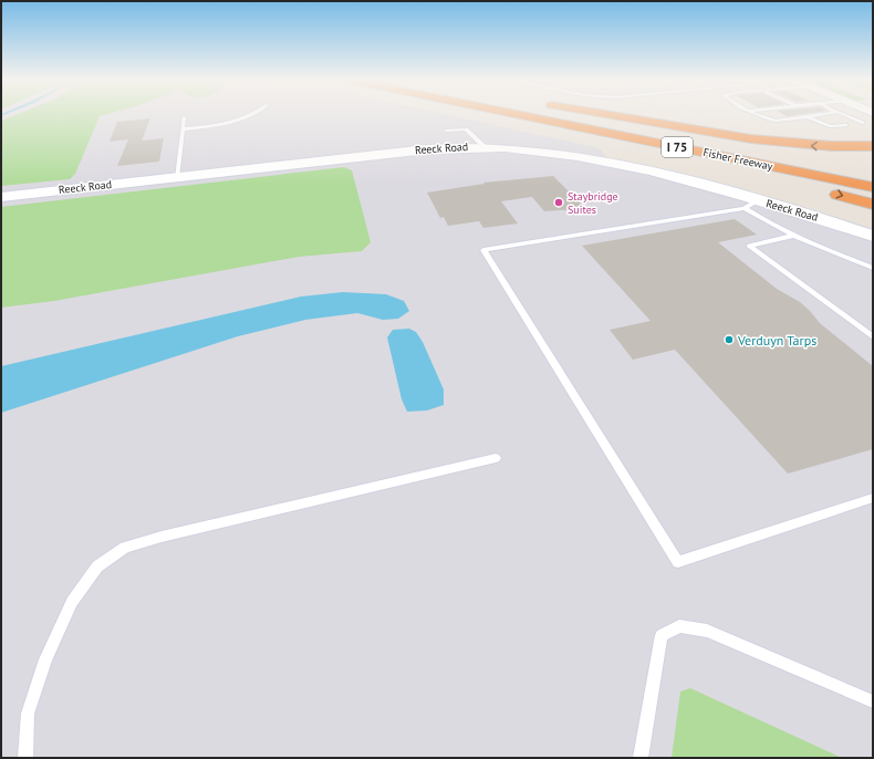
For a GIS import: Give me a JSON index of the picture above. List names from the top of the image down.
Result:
{
  "streets": {
    "highway": ["I 75", "Fisher Freeway"],
    "street": ["Reeck Road"]
  },
  "places": ["Staybridge Suites", "Verduyn Tarps"]
}
